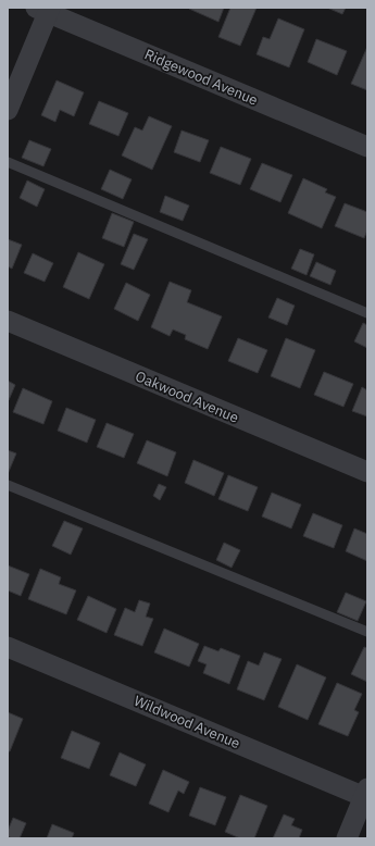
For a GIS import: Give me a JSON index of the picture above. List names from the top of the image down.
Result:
{
  "streets": {
    "street": ["Ridgewood Avenue", "Oakwood Avenue", "Wildwood Avenue"]
  }
}
